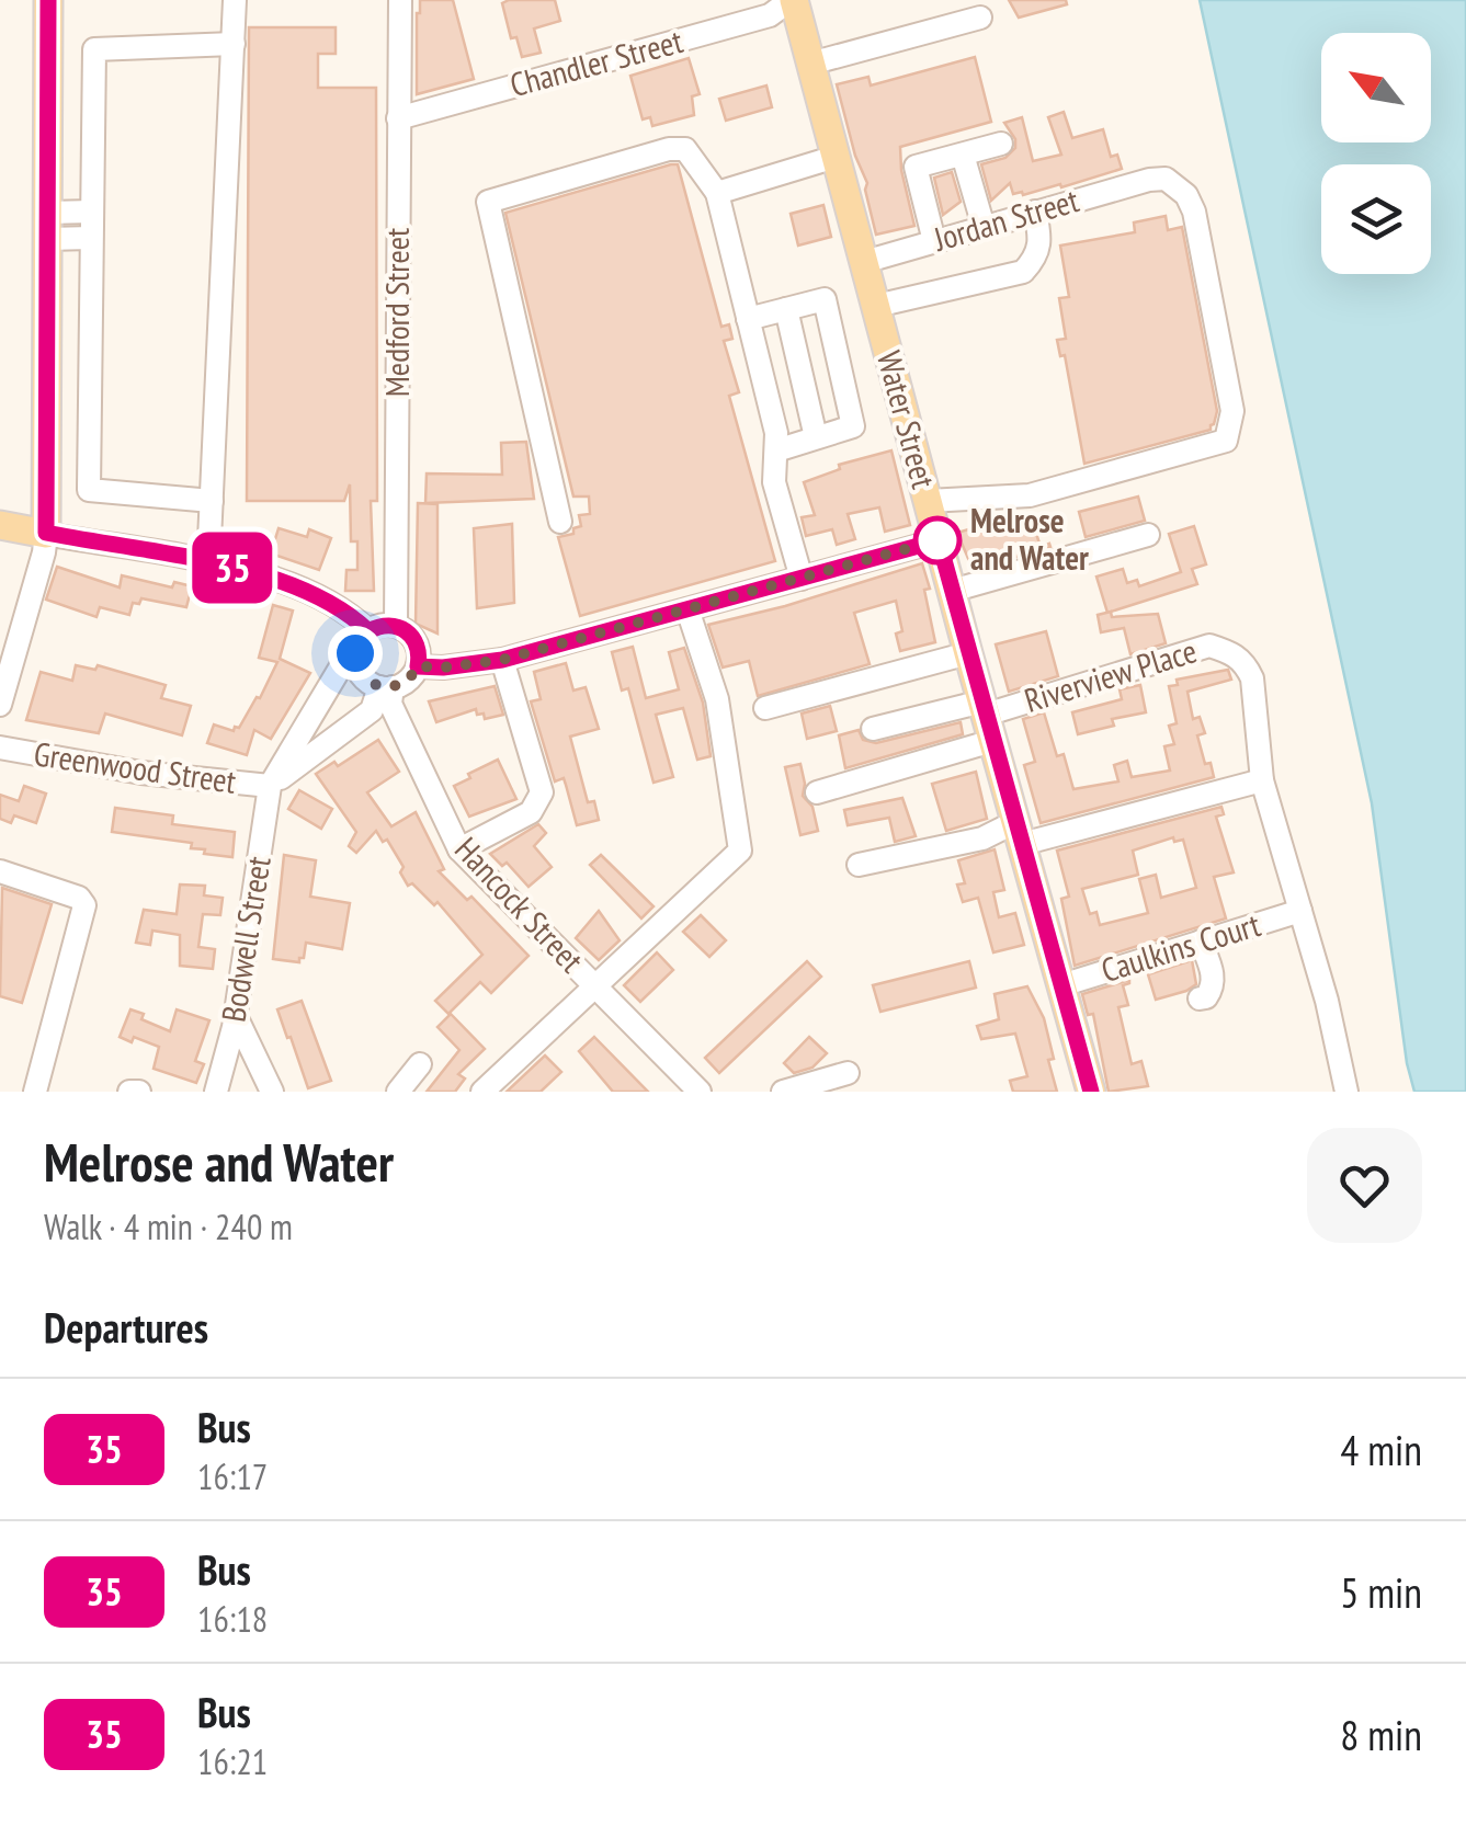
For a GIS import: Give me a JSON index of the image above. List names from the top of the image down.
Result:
{
  "streets": {
    "main road": ["Water Street"],
    "street": [
      "Chandler Street",
      "Jordan Street",
      "Medford Street",
      "Riverview Place",
      "Greenwood Street",
      "Hancock Street",
      "Bodwell Street",
      "Caulkins Court"
    ]
  },
  "crossings": [
    ["Chandler Street", "Medford Street"],
    ["Chandler Street", "Water Street"],
    ["Jordan Street", "Water Street"],
    ["Medford Street", "Hancock Street"],
    ["Medford Street", "Bodwell Street"],
    ["Water Street", "Riverview Place"],
    ["Water Street", "Caulkins Court"],
    ["Riverview Place", "Caulkins Court"],
    ["Greenwood Street", "Bodwell Street"],
    ["Hancock Street", "Bodwell Street"]
  ],
  "places": ["Melrose and Water"],
  "lines": ["bus line 35"],
  "north": "top left",
  "page": {
    "on_map": "35",
    "heading": [
      ["Melrose and Water", "Walk · 4 min · 240 m"],
      "Departures"
    ],
    "list": [
      {
        "mark": "35",
        "name": "Bus",
        "note": "16:17",
        "value": "4 min"
      },
      {
        "mark": "35",
        "name": "Bus",
        "note": "16:18",
        "value": "5 min"
      },
      {
        "mark": "35",
        "name": "Bus",
        "note": "16:21",
        "value": "8 min"
      }
    ]
  }
}
